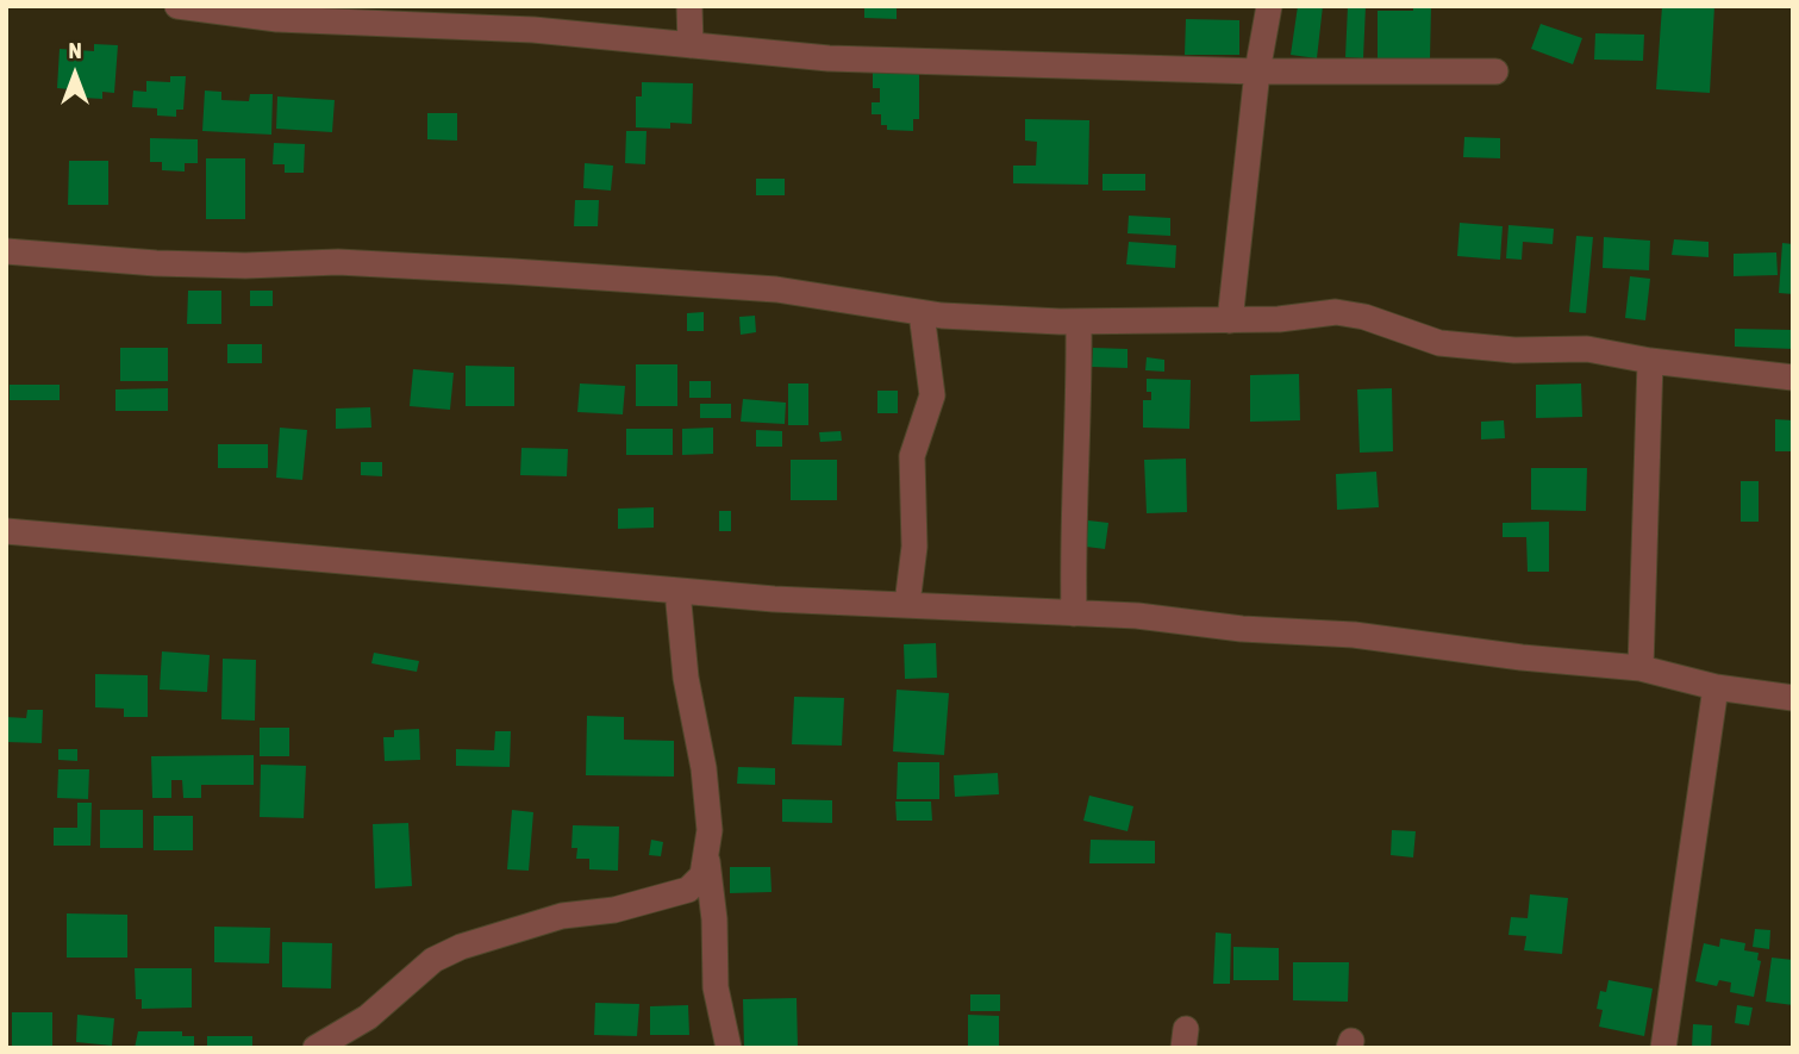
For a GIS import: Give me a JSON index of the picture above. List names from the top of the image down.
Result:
{
  "north": "top"
}
